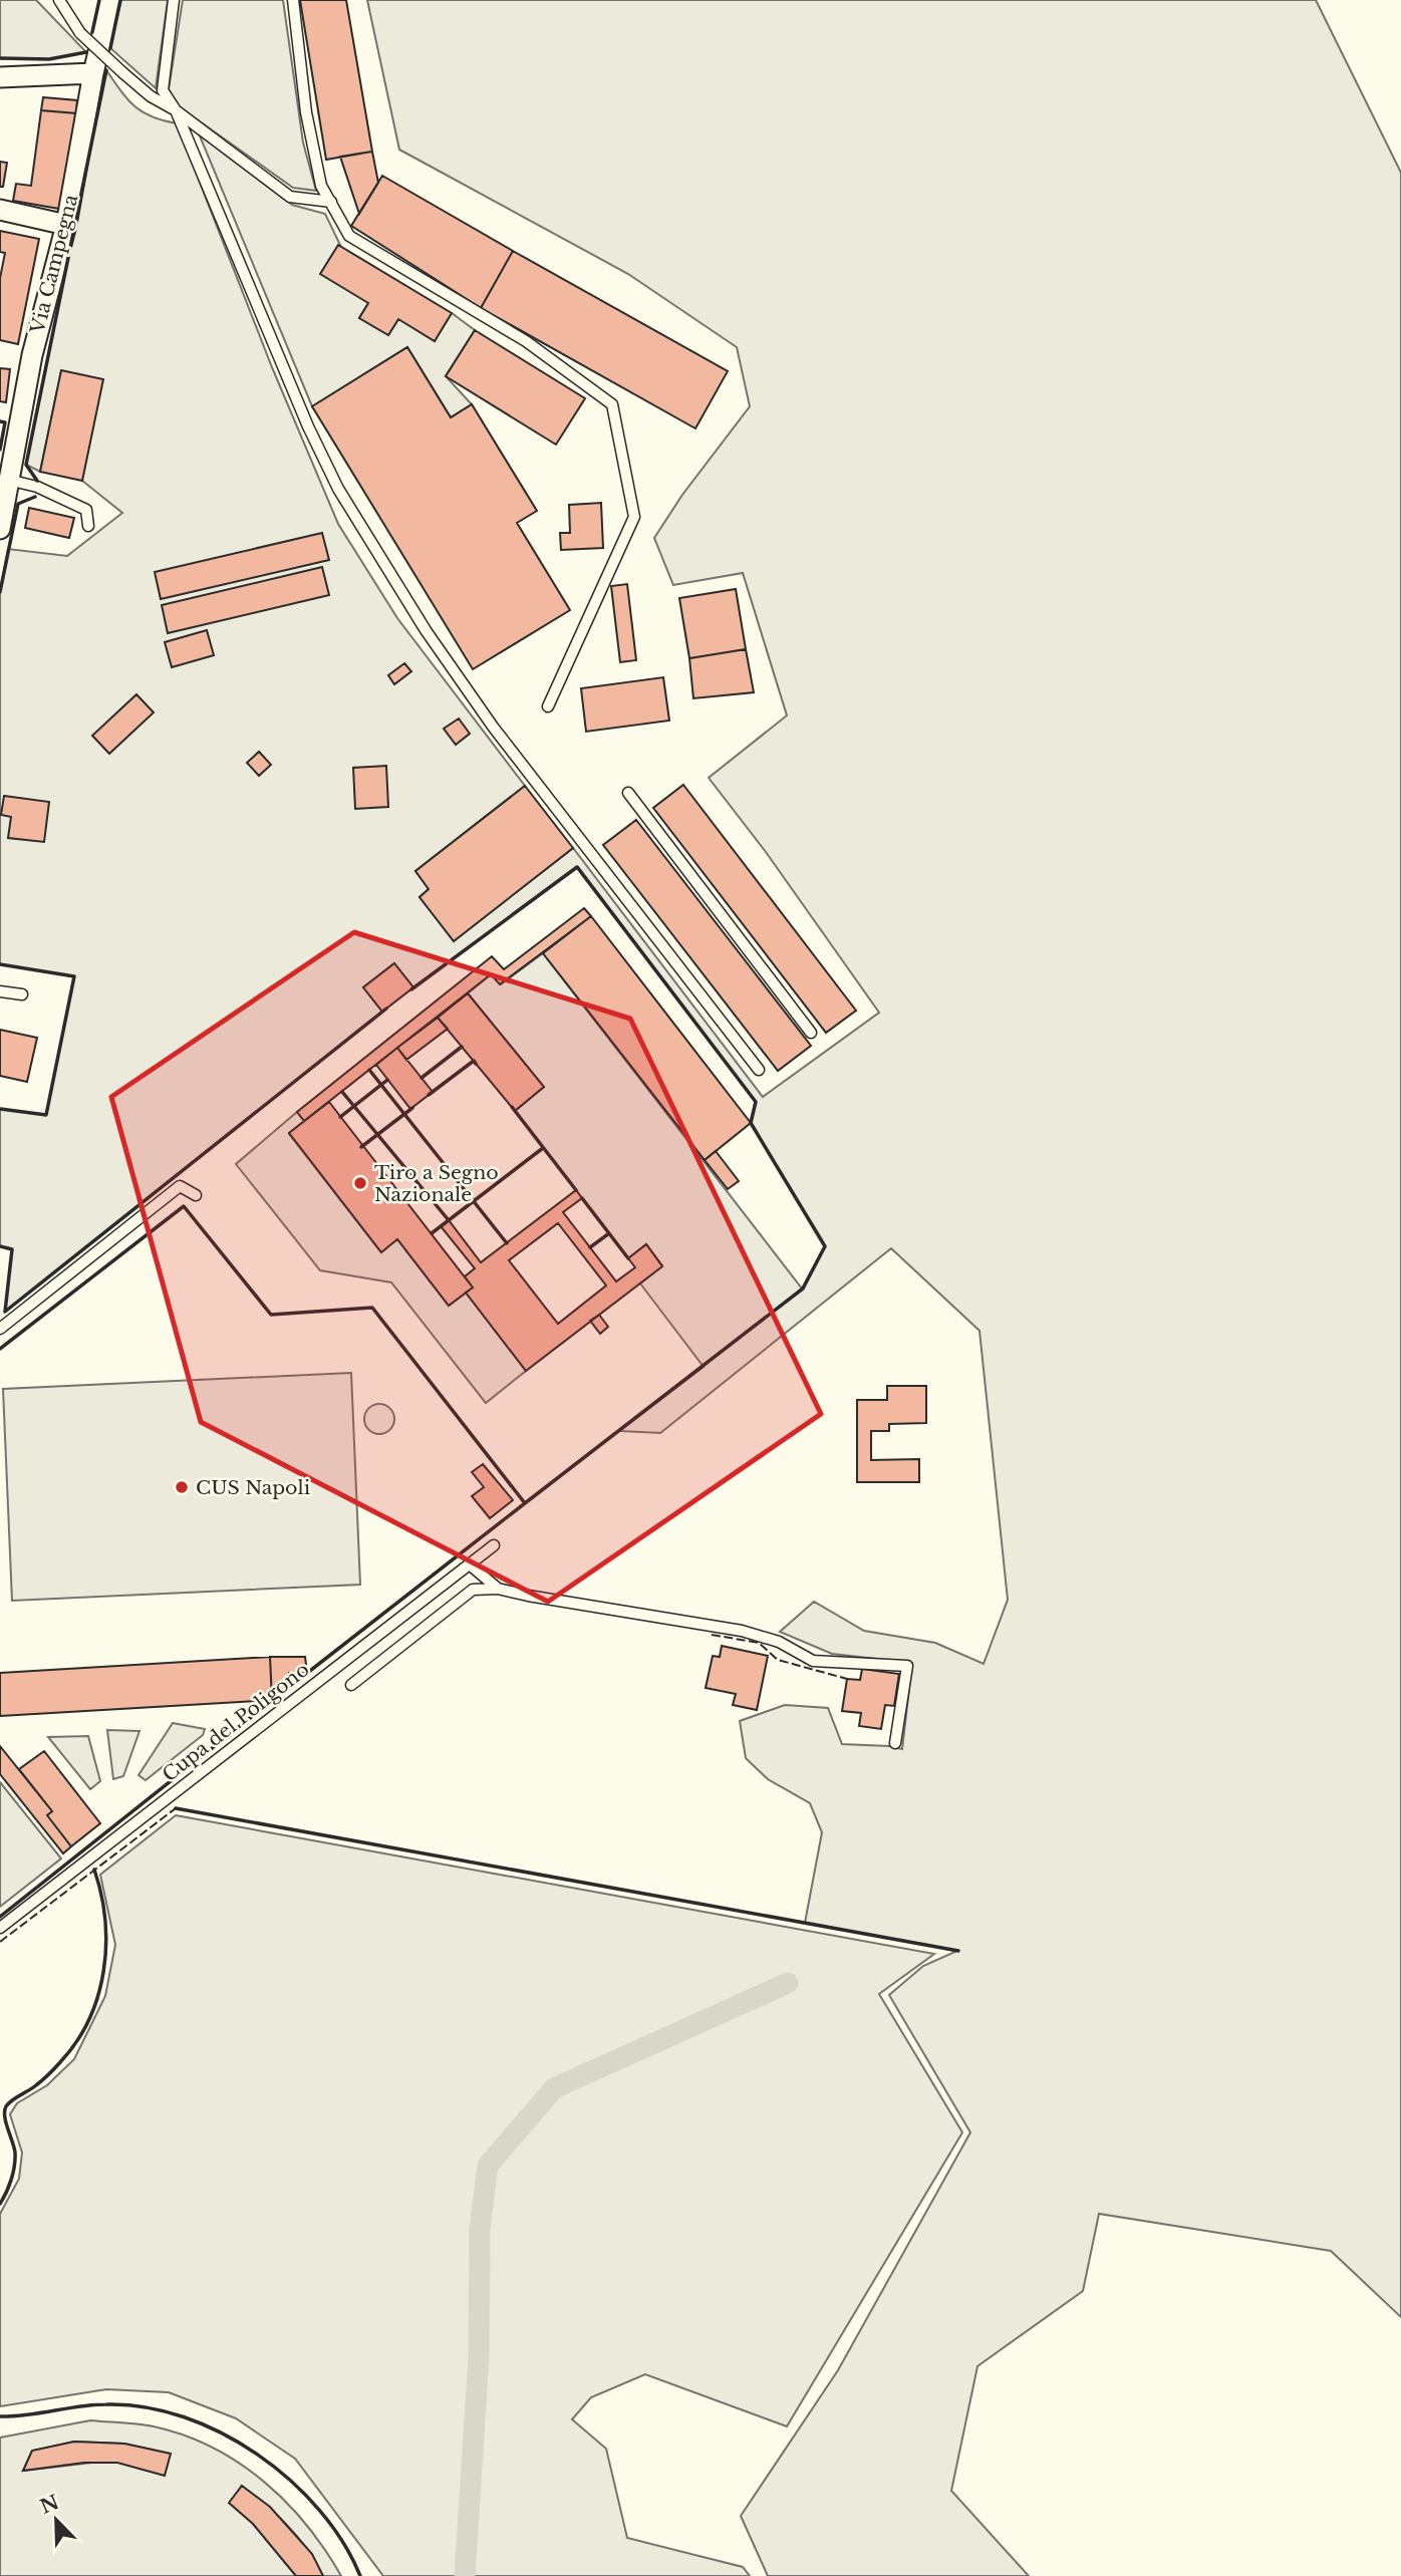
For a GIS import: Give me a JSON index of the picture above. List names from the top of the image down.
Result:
{
  "streets": {
    "street": ["Via Campegna"],
    "lane": ["Cupa del Poligono"]
  },
  "places": ["Tiro a Segno Nazionale", "CUS Napoli"],
  "north": "top left"
}
